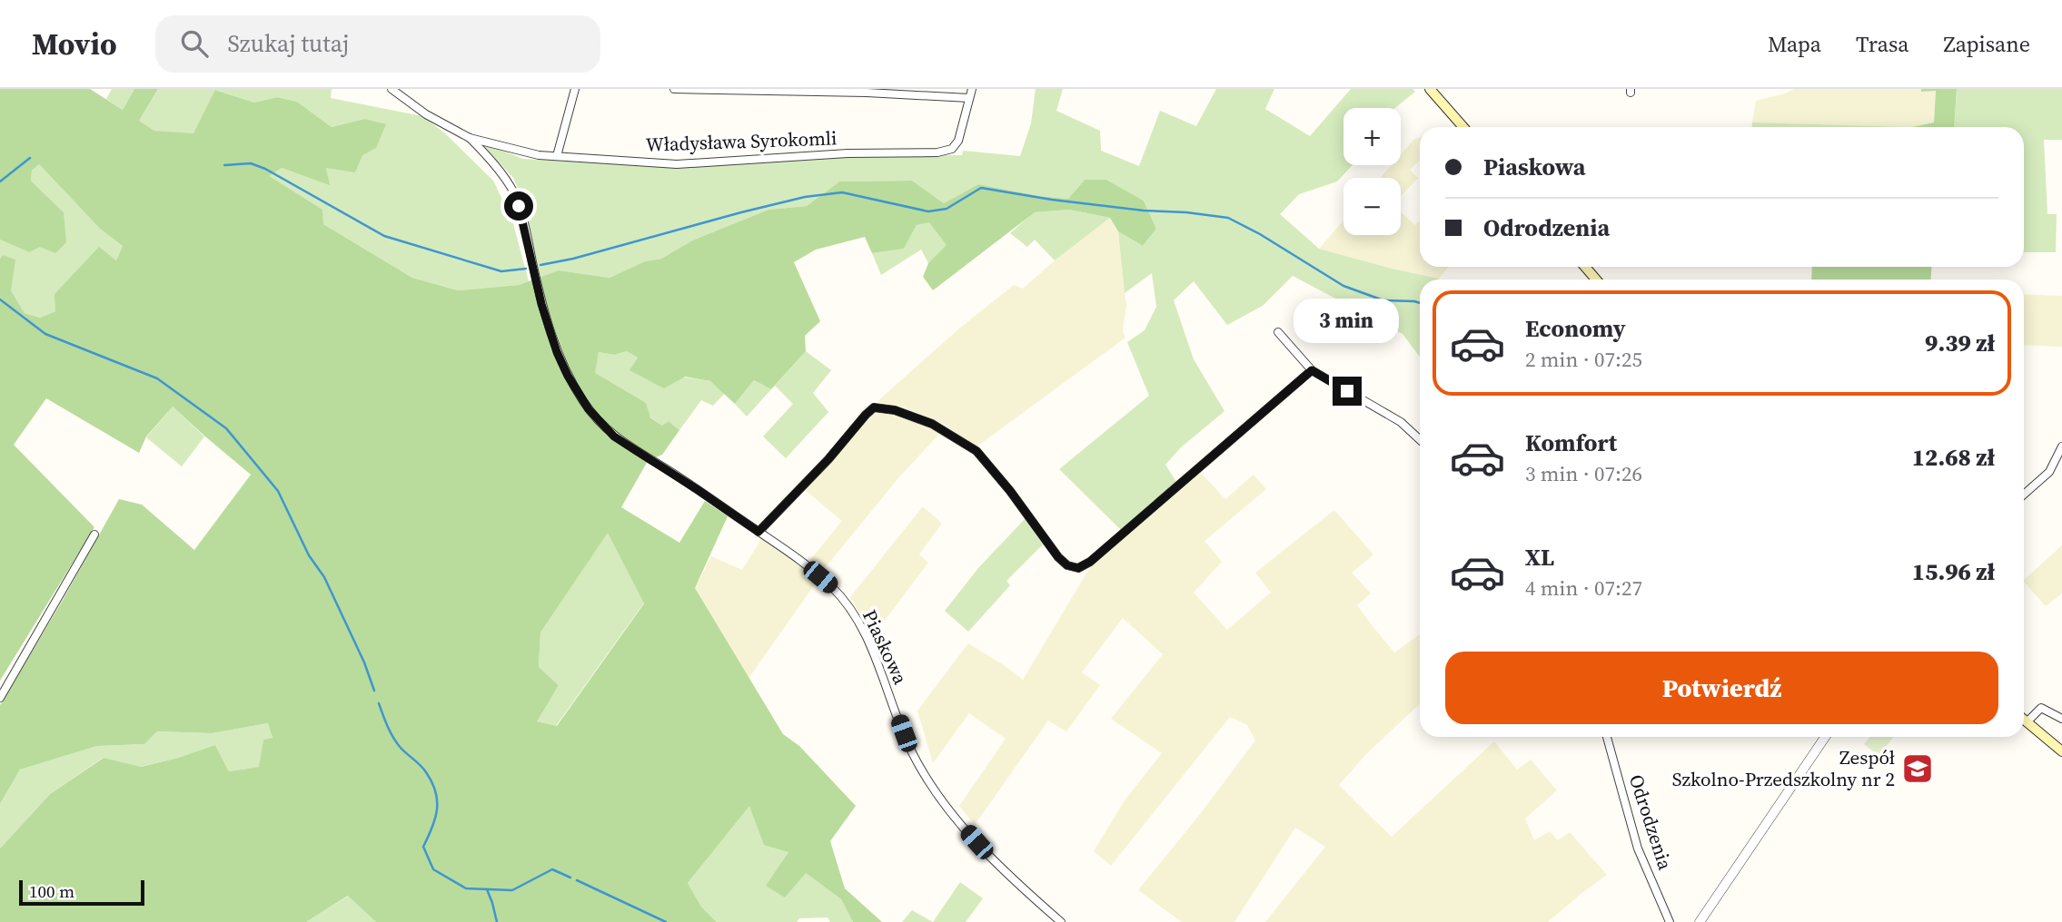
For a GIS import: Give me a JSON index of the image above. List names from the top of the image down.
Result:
{
  "streets": {
    "street": ["Władysława Syrokomli", "Piaskowa", "Odrodzenia"]
  },
  "crossings": [
    ["Władysława Syrokomli", "Piaskowa"]
  ],
  "places": {
    "school or university": ["Zespół Szkolno-Przedszkolny nr 2"]
  },
  "scale_bar": "100 m",
  "page": {
    "header": "Movio",
    "search": "Szukaj tutaj",
    "nav": ["Mapa", "Trasa", "Zapisane"],
    "map_buttons": ["+", "−"],
    "banner": ["Piaskowa", "Odrodzenia"],
    "list": [
      {
        "name": "Economy",
        "note": "2 min · 07:25",
        "value": "9.39 zł"
      },
      {
        "name": "Komfort",
        "note": "3 min · 07:26",
        "value": "12.68 zł"
      },
      {
        "name": "XL",
        "note": "4 min · 07:27",
        "value": "15.96 zł"
      }
    ],
    "bubble": "3 min",
    "buttons": "Potwierdź",
    "scale": "100 m"
  }
}
